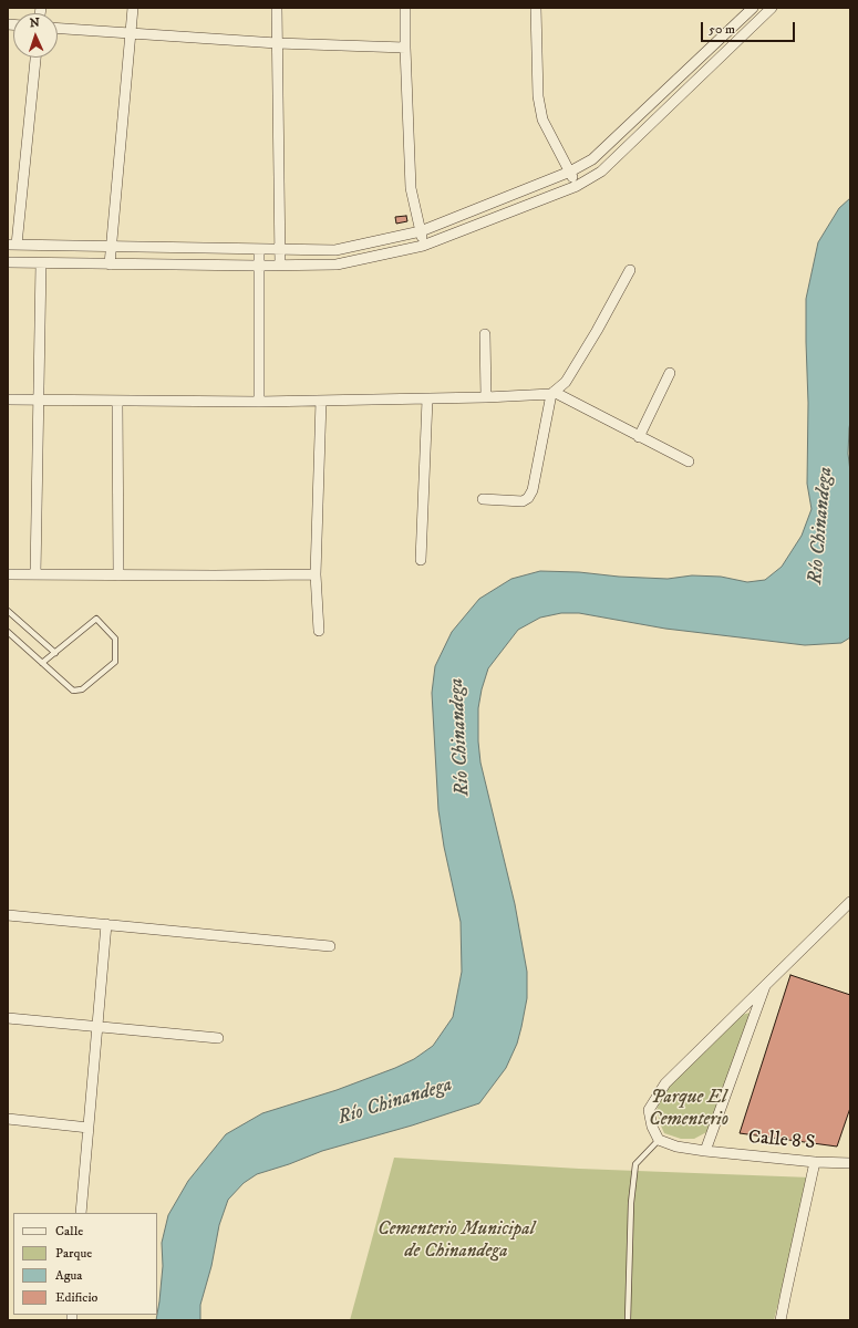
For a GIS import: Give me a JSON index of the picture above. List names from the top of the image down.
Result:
{
  "streets": {
    "street": ["Calle 8 S"]
  },
  "water": ["Río Chinandega"],
  "parks": ["Parque El Cementerio", "Cementerio Municipal de Chinandega"],
  "legend": [
    "Calle",
    "Parque",
    "Agua",
    "Edificio"
  ],
  "scale_bar": "50 m",
  "north": "top"
}
